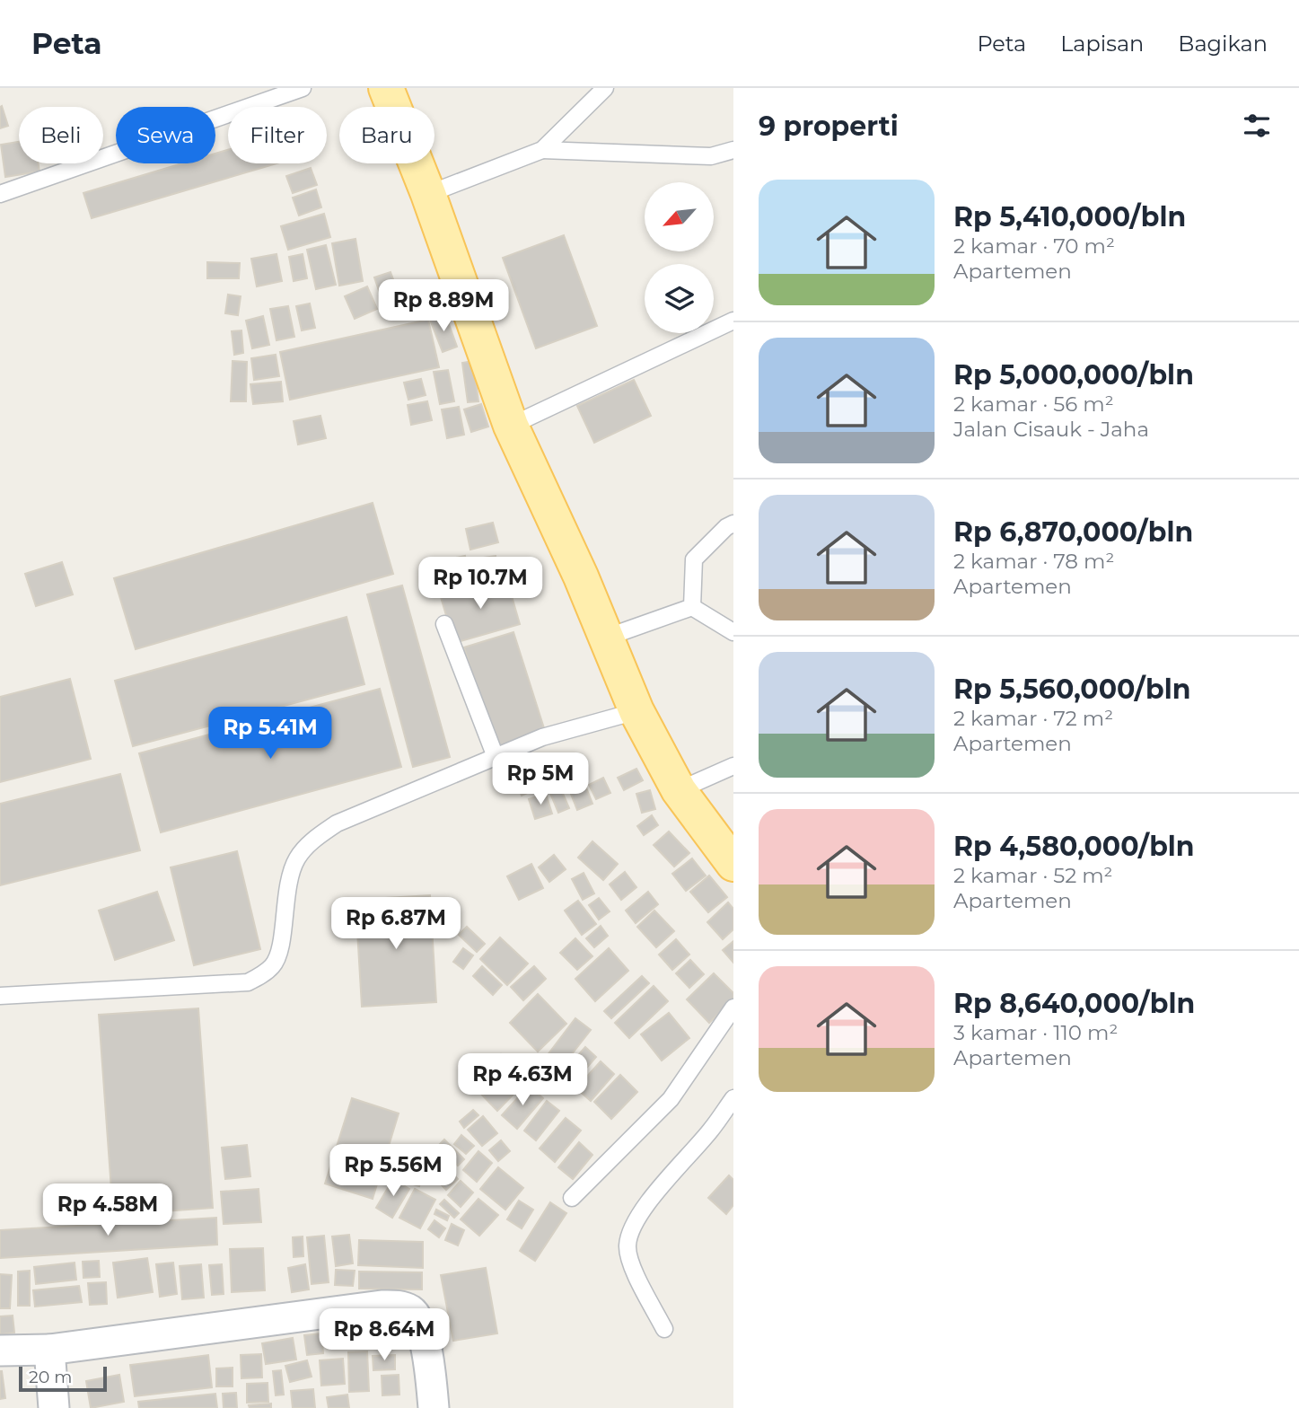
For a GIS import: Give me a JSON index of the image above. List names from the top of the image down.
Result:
{
  "scale_bar": "20 m",
  "north": "bottom left",
  "page": {
    "header": "Peta",
    "nav": ["Peta", "Lapisan", "Bagikan"],
    "heading": "9 properti",
    "chip": [
      "Beli",
      "Sewa",
      "Filter",
      "Baru"
    ],
    "list": [
      {
        "name": "Rp 5,410,000/bln",
        "note": "2 kamar · 70 m² · Apartemen"
      },
      {
        "name": "Rp 5,000,000/bln",
        "note": "2 kamar · 56 m² · Jalan Cisauk - Jaha"
      },
      {
        "name": "Rp 6,870,000/bln",
        "note": "2 kamar · 78 m² · Apartemen"
      },
      {
        "name": "Rp 5,560,000/bln",
        "note": "2 kamar · 72 m² · Apartemen"
      },
      {
        "name": "Rp 4,580,000/bln",
        "note": "2 kamar · 52 m² · Apartemen"
      },
      {
        "name": "Rp 8,640,000/bln",
        "note": "3 kamar · 110 m² · Apartemen"
      }
    ],
    "price": [
      "Rp 8.89M",
      "Rp 10.7M",
      "Rp 5.41M",
      "Rp 5M",
      "Rp 6.87M",
      "Rp 4.63M",
      "Rp 5.56M",
      "Rp 4.58M",
      "Rp 8.64M"
    ],
    "scale": "20 m"
  }
}
